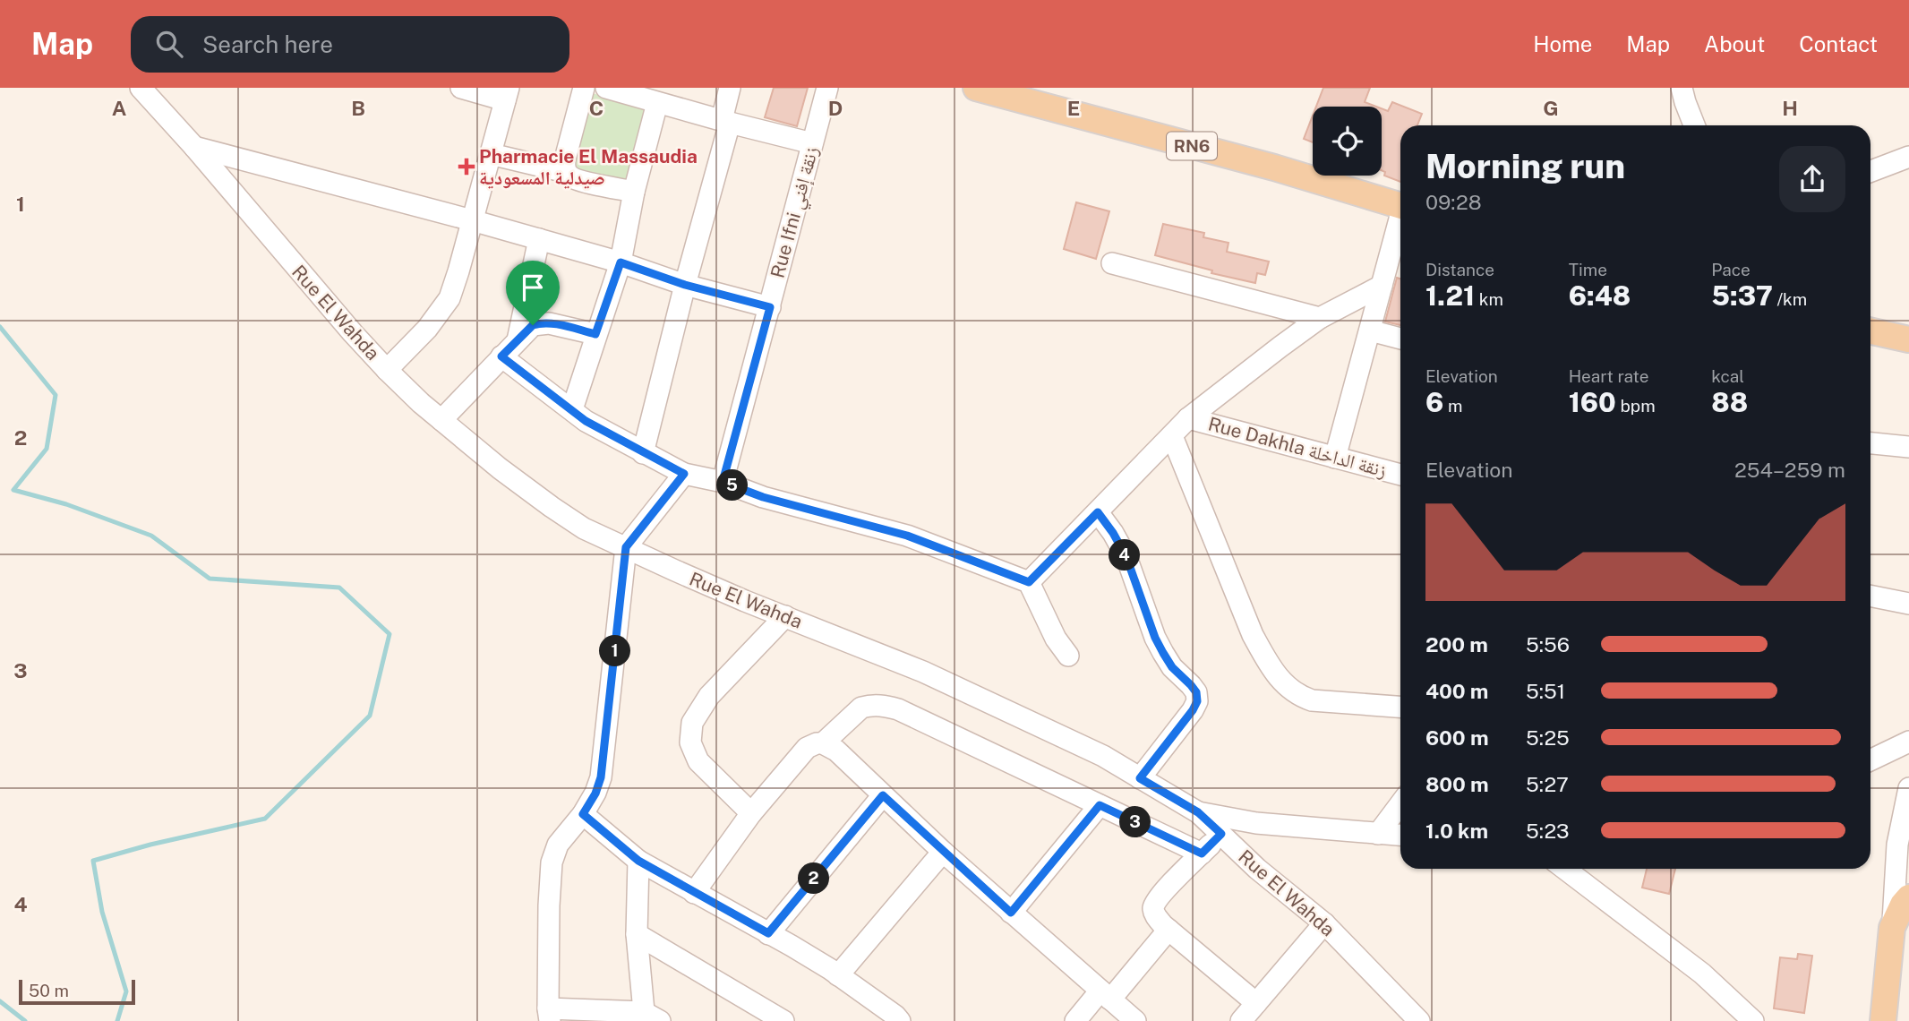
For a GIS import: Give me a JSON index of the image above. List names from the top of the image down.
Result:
{
  "streets": {
    "main road": ["RN6"],
    "street": ["Rue Ifni زنقة إفني", "Rue El Wahda", "Rue Dakhla زنقة الداخلة"]
  },
  "places": {
    "health": ["Pharmacie El Massaudia صيدلية المسعودية"]
  },
  "scale_bar": "50 m",
  "page": {
    "header": "Map",
    "search": "Search here",
    "nav": [
      "Home",
      "Map",
      "About",
      "Contact"
    ],
    "heading": ["Morning run", "09:28"],
    "stats": [
      ["Distance", "1.21 km"],
      ["Time", "6:48"],
      ["Pace", "5:37 /km"],
      ["Elevation", "6 m"],
      ["Heart rate", "160 bpm"],
      ["kcal", "88"]
    ],
    "chart": ["Elevation", "254–259 m"],
    "pins": [
      "5",
      "4",
      "1",
      "3",
      "2"
    ],
    "list": [
      {
        "name": "200 m",
        "note": "5:56"
      },
      {
        "name": "400 m",
        "note": "5:51"
      },
      {
        "name": "600 m",
        "note": "5:25"
      },
      {
        "name": "800 m",
        "note": "5:27"
      },
      {
        "name": "1.0 km",
        "note": "5:23"
      }
    ],
    "scale": "50 m"
  },
  "grid": {
    "columns": [
      "A",
      "B",
      "C",
      "D",
      "E",
      "G",
      "H"
    ],
    "rows": [
      "1",
      "2",
      "3",
      "4"
    ]
  }
}
